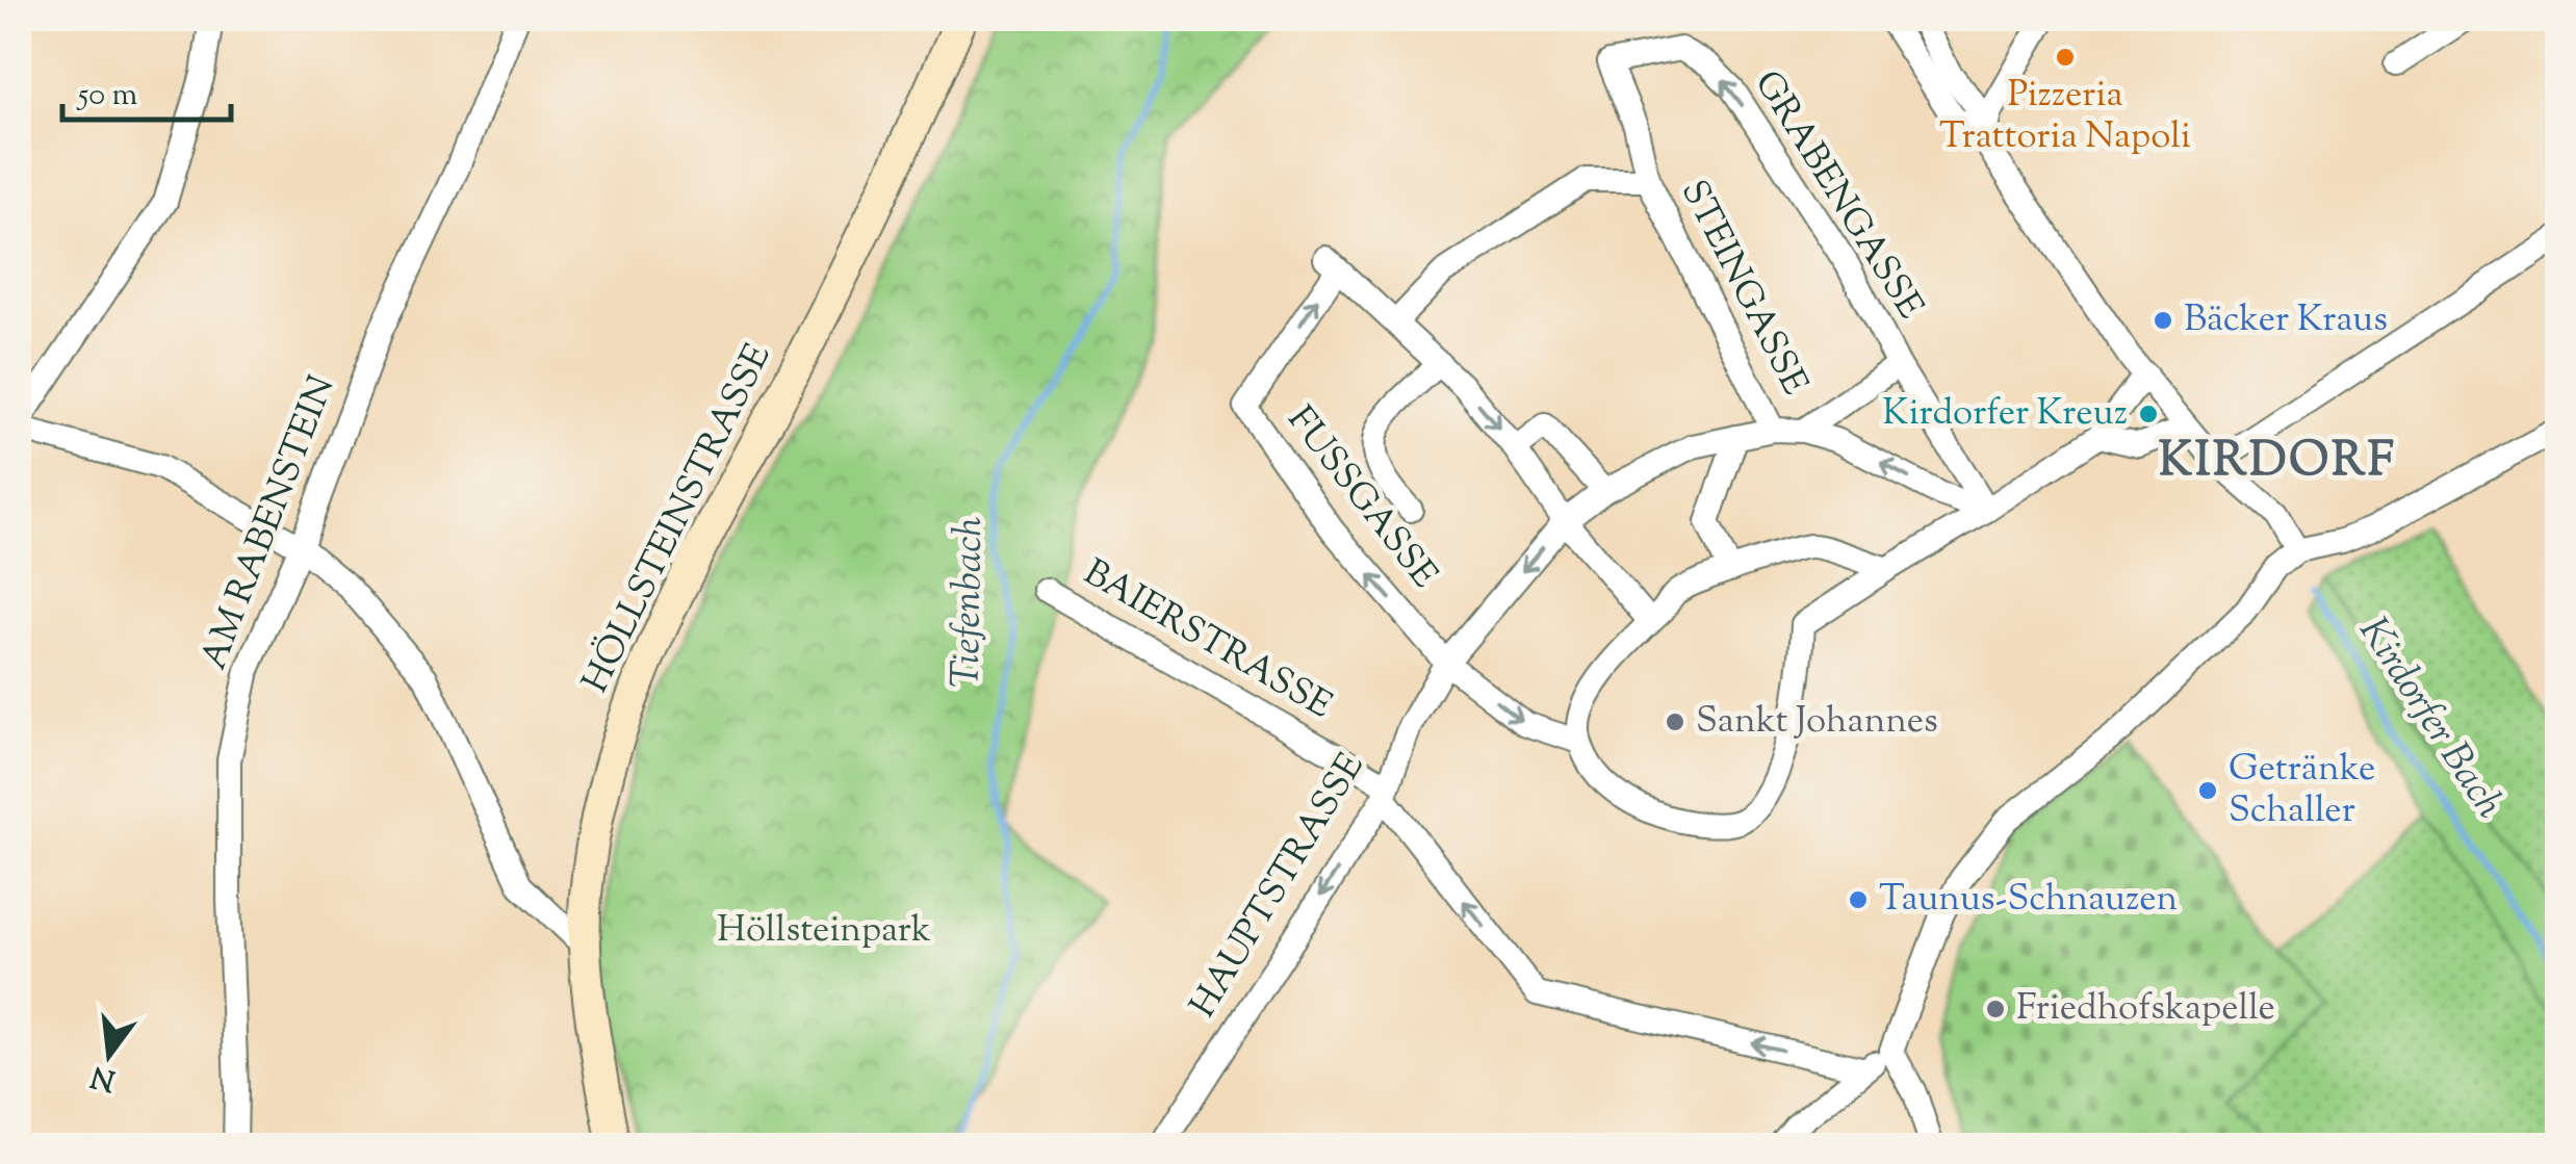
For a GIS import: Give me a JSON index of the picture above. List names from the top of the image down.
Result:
{
  "streets": {
    "street": [
      "GRABENGASSE",
      "STEINGASSE",
      "FUSSGASSE",
      "HÖLLSTEINSTRASSE",
      "AM RABENSTEIN",
      "BAIERSTRASSE",
      "HAUPTSTRASSE"
    ]
  },
  "crossings": [
    ["GRABENGASSE", "STEINGASSE"],
    ["GRABENGASSE", "HAUPTSTRASSE"],
    ["STEINGASSE", "HAUPTSTRASSE"],
    ["FUSSGASSE", "HAUPTSTRASSE"],
    ["BAIERSTRASSE", "HAUPTSTRASSE"]
  ],
  "districts": ["KIRDORF"],
  "water": ["Tiefenbach", "Kirdorfer Bach"],
  "parks": ["Höllsteinpark"],
  "places": [
    "Pizzeria Trattoria Napoli",
    "Bäcker Kraus",
    "Kirdorfer Kreuz",
    "Sankt Johannes",
    "Getränke Schaller",
    "Taunus-Schnauzen",
    "Friedhofskapelle"
  ],
  "scale_bar": "50 m",
  "north": "bottom"
}
